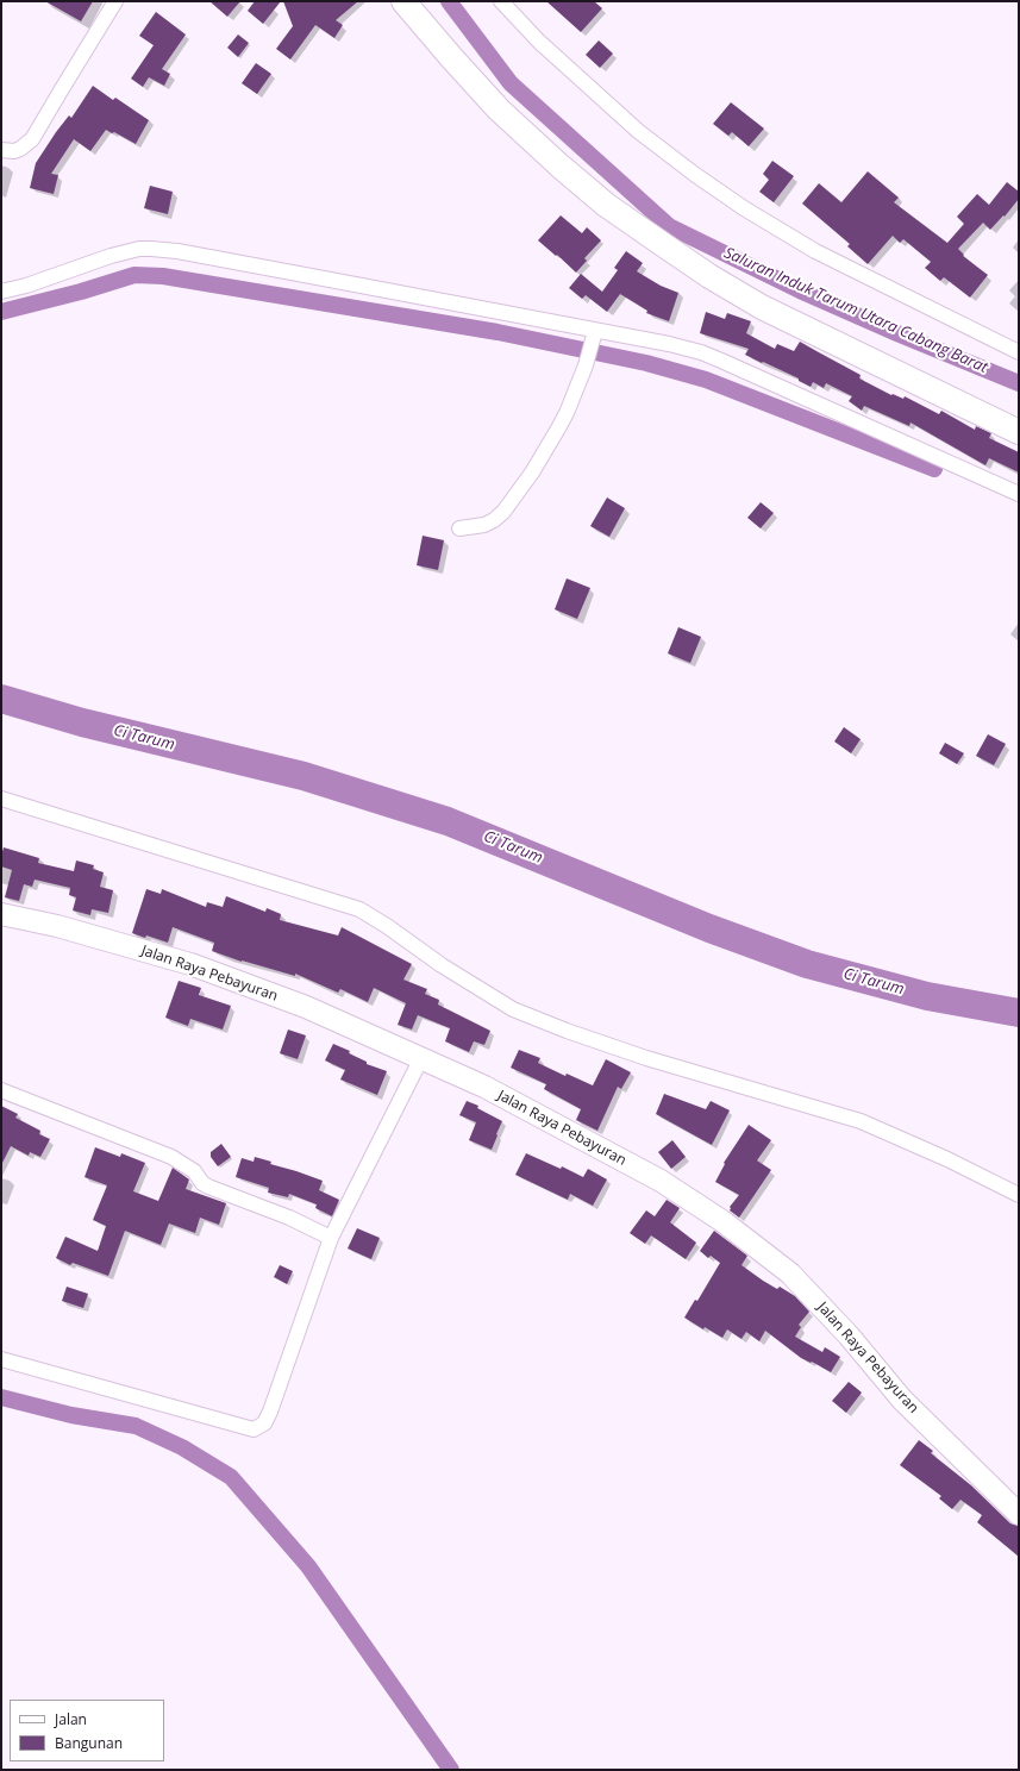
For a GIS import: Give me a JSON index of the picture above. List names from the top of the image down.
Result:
{
  "streets": {
    "main road": ["Jalan Raya Pebayuran"]
  },
  "water": ["Saluran Induk Tarum Utara Cabang Barat", "Ci Tarum"],
  "legend": ["Jalan", "Bangunan"]
}
